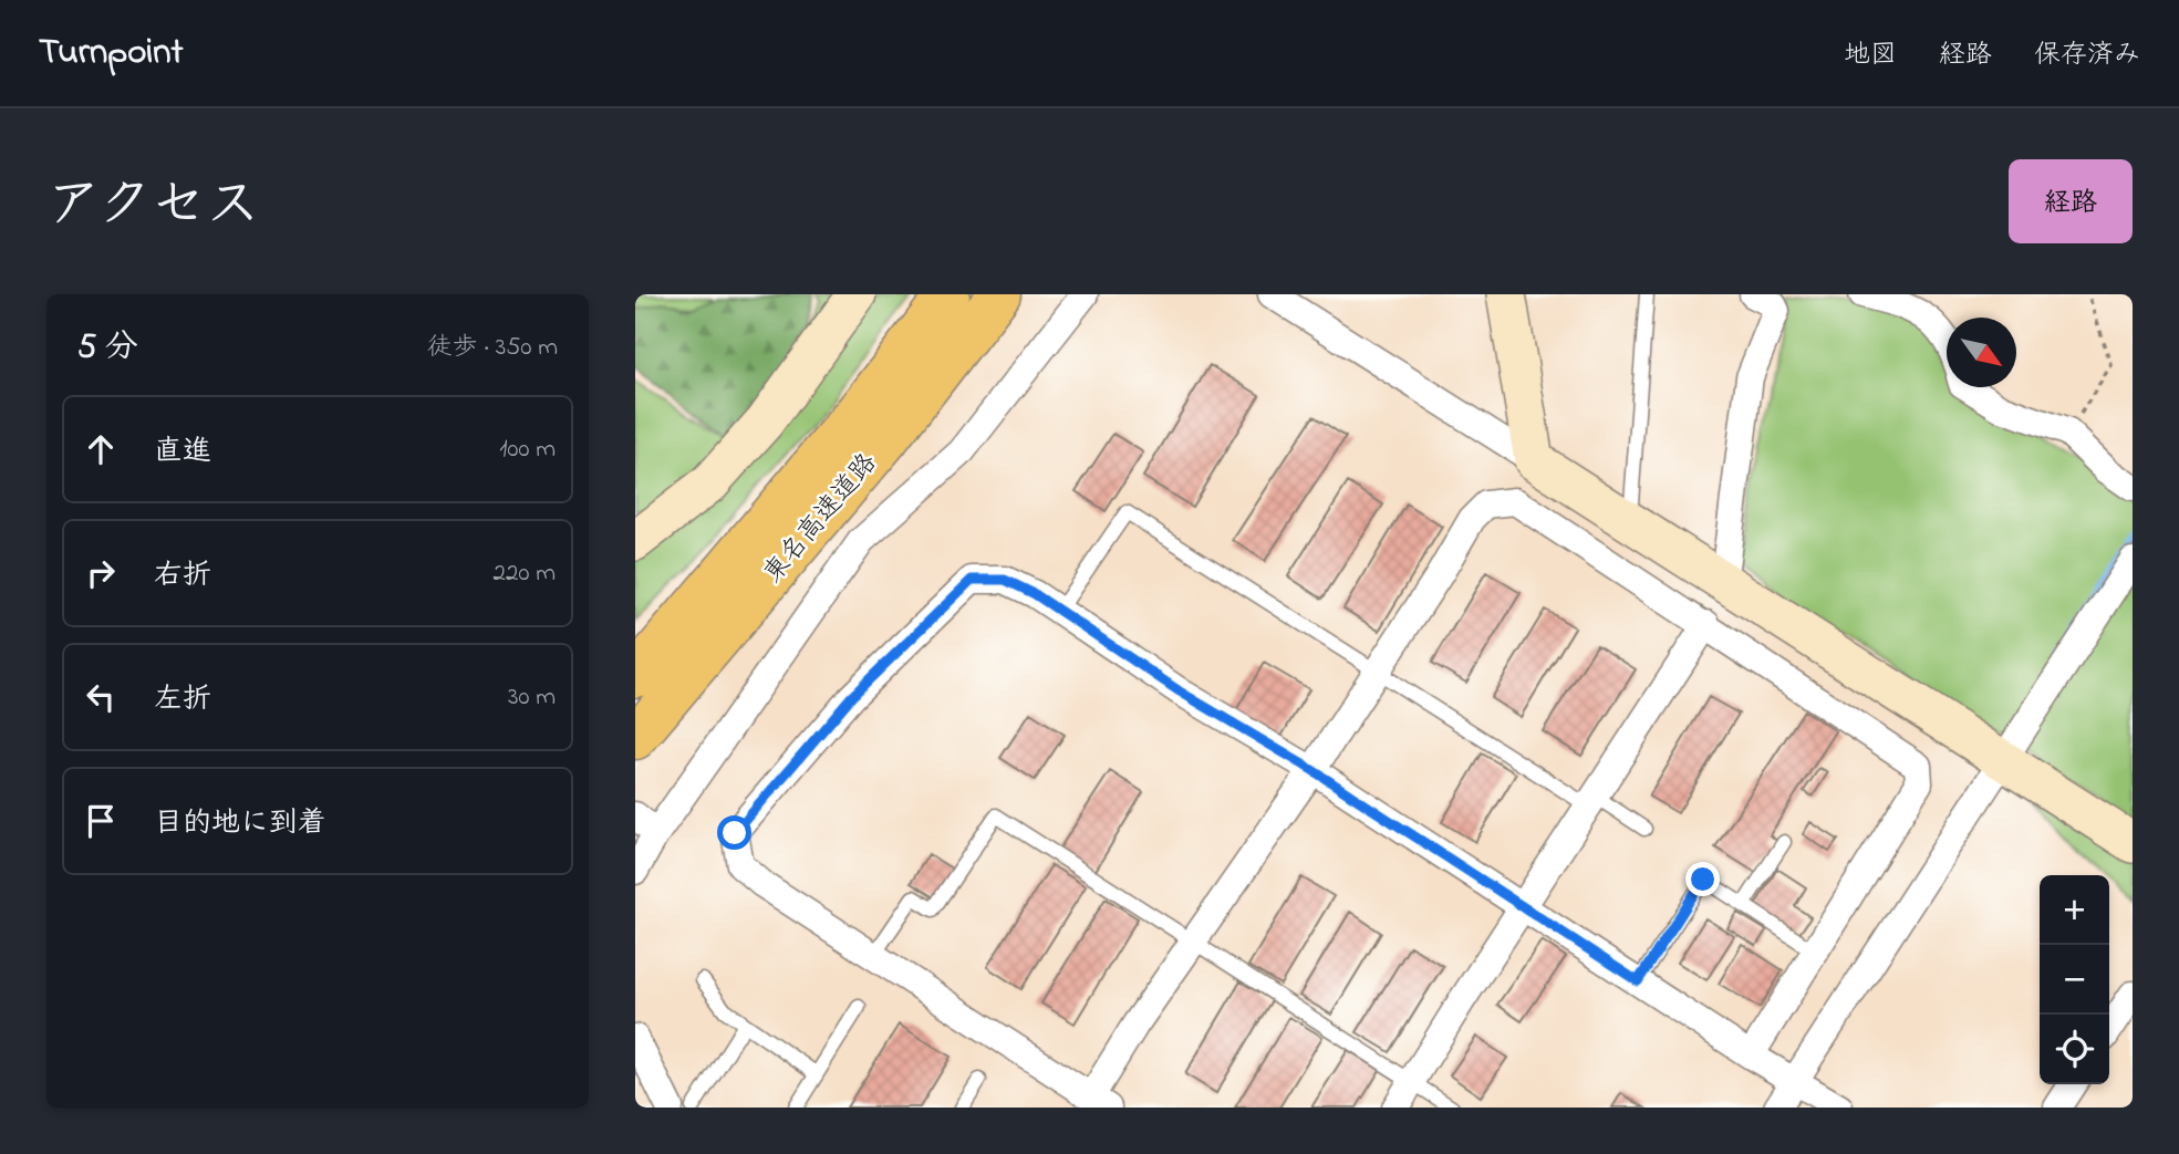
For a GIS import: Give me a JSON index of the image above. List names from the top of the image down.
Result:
{
  "streets": {
    "highway": ["東名高速道路"]
  },
  "north": "bottom right",
  "page": {
    "header": "Turnpoint",
    "nav": ["地図", "経路", "保存済み"],
    "title": "アクセス",
    "buttons": "経路",
    "heading": ["5 分", "徒歩 · 350 m"],
    "list": [
      ["直進", "100 m"],
      ["右折", "220 m"],
      ["左折", "30 m"],
      "目的地に到着"
    ],
    "map_buttons": ["+", "−"]
  }
}
